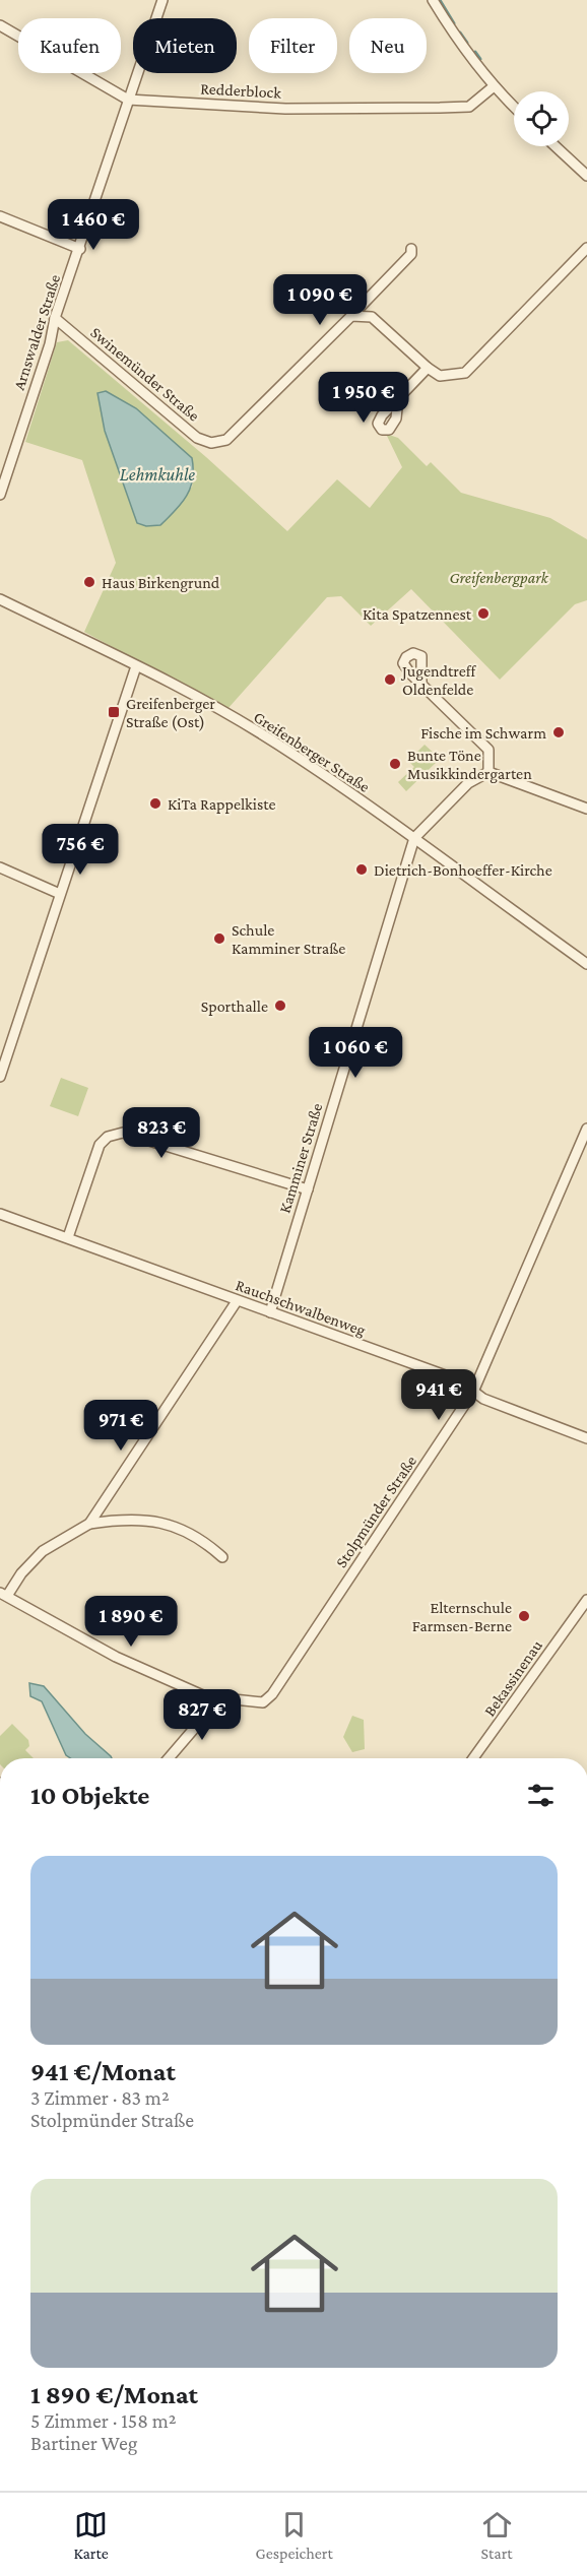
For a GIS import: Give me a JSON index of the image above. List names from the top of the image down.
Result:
{
  "streets": {
    "street": [
      "Redderblock",
      "Arnswalder Straße",
      "Swinemünder Straße",
      "Greifenberger Straße",
      "Kamminer Straße",
      "Rauchschwalbenweg",
      "Stolpmünder Straße",
      "Bekassinenau"
    ]
  },
  "crossings": [
    ["Redderblock", "Arnswalder Straße"],
    ["Arnswalder Straße", "Swinemünder Straße"],
    ["Greifenberger Straße", "Kamminer Straße"],
    ["Kamminer Straße", "Rauchschwalbenweg"],
    ["Rauchschwalbenweg", "Stolpmünder Straße"]
  ],
  "water": ["Lehmkuhle"],
  "parks": ["Greifenbergpark"],
  "places": {
    "other": [
      "Haus Birkengrund",
      "Kita Spatzennest",
      "Jugendtreff Oldenfelde",
      "Fische im Schwarm",
      "Bunte Töne Musikkindergarten",
      "KiTa Rappelkiste",
      "Dietrich-Bonhoeffer-Kirche",
      "Schule Kamminer Straße",
      "Sporthalle",
      "Elternschule Farmsen-Berne"
    ],
    "transit": ["Greifenberger Straße (Ost)"]
  },
  "page": {
    "chip": [
      "Kaufen",
      "Mieten",
      "Filter",
      "Neu"
    ],
    "price": [
      "1 460 €",
      "1 090 €",
      "1 950 €",
      "756 €",
      "1 060 €",
      "823 €",
      "941 €",
      "971 €",
      "1 890 €",
      "827 €"
    ],
    "heading": "10 Objekte",
    "list": [
      {
        "name": "941 €/Monat",
        "note": "3 Zimmer · 83 m² · Stolpmünder Straße"
      },
      {
        "name": "1 890 €/Monat",
        "note": "5 Zimmer · 158 m² · Bartiner Weg"
      }
    ],
    "tabs": ["Karte", "Gespeichert", "Start"]
  }
}
